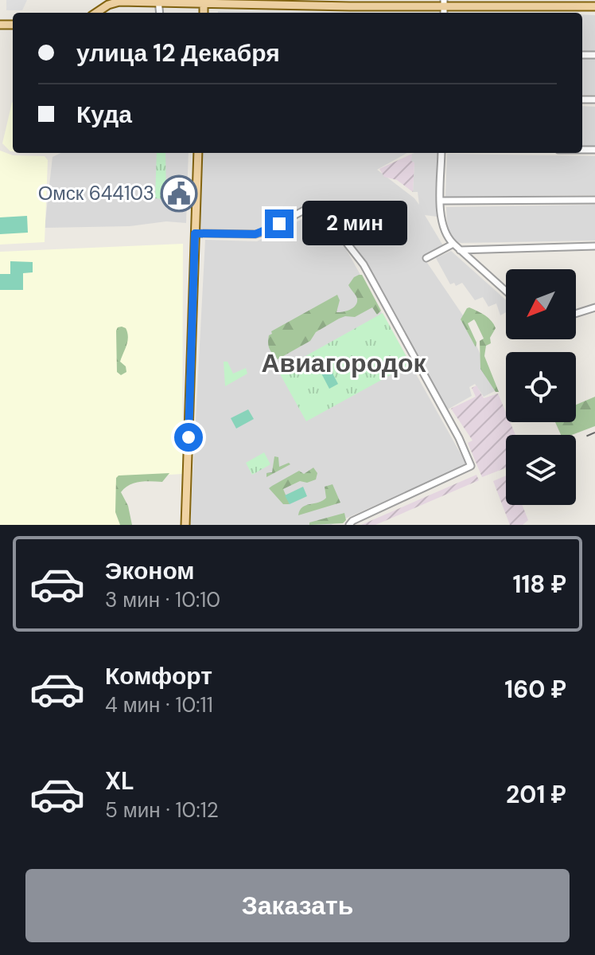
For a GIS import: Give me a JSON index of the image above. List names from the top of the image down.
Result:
{
  "districts": ["Авиагородок"],
  "places": {
    "public building": ["Омск 644103"]
  },
  "north": "bottom left",
  "page": {
    "banner": ["улица 12 Декабря", "Куда"],
    "bubble": "2 мин",
    "list": [
      {
        "name": "Эконом",
        "note": "3 мин · 10:10",
        "value": "118 ₽"
      },
      {
        "name": "Комфорт",
        "note": "4 мин · 10:11",
        "value": "160 ₽"
      },
      {
        "name": "XL",
        "note": "5 мин · 10:12",
        "value": "201 ₽"
      }
    ],
    "buttons": "Заказать"
  }
}
